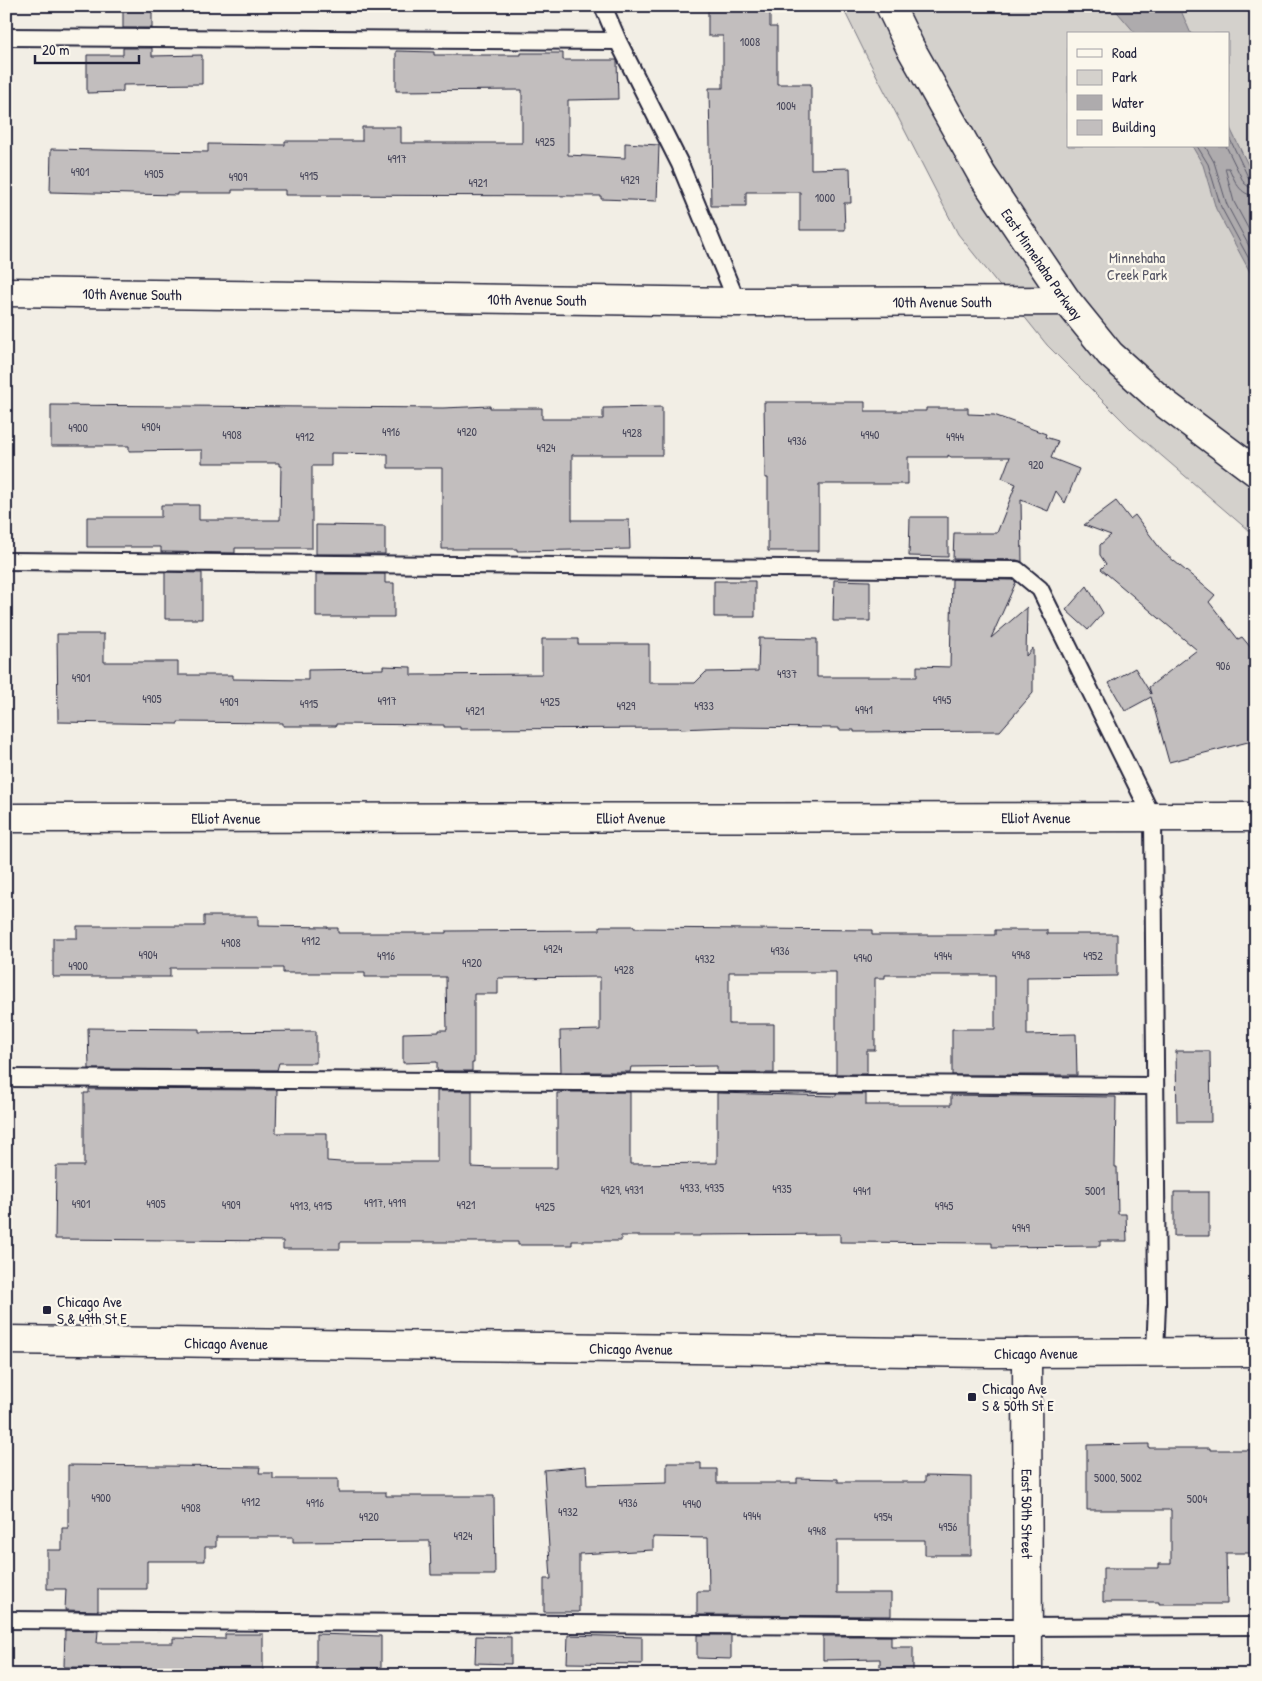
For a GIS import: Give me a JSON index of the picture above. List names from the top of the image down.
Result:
{
  "streets": {
    "street": [
      "East Minnehaha Parkway",
      "10th Avenue South",
      "Elliot Avenue",
      "Chicago Avenue",
      "East 50th Street"
    ]
  },
  "crossings": [
    ["East Minnehaha Parkway", "10th Avenue South"],
    ["Chicago Avenue", "East 50th Street"]
  ],
  "parks": ["Minnehaha Creek Park"],
  "places": {
    "transit": ["Chicago Ave S & 49th St E", "Chicago Ave S & 50th St E"]
  },
  "house_numbers": [
    "1008",
    "1004",
    "4925",
    "4917",
    "4901",
    "4905",
    "4915",
    "4909",
    "4929",
    "4921",
    "1000",
    "4904",
    "4900",
    "4916",
    "4920",
    "4928",
    "4908",
    "4940",
    "4912",
    "4944",
    "4936",
    "4924",
    "920",
    "906",
    "4937",
    "4901",
    "4905",
    "4945",
    "4917",
    "4909",
    "4925",
    "4915",
    "4929",
    "4933",
    "4941",
    "4921",
    "4912",
    "4908",
    "4924",
    "4936",
    "4904",
    "4948",
    "4916",
    "4944",
    "4952",
    "4940",
    "4932",
    "4920",
    "4900",
    "4928",
    "4933, 4935",
    "4935",
    "4929, 4931",
    "4941",
    "5001",
    "4917, 4919",
    "4901",
    "4905",
    "4909",
    "4921",
    "4913, 4915",
    "4945",
    "4925",
    "4949",
    "5000, 5002",
    "4900",
    "5004",
    "4912",
    "4916",
    "4936",
    "4940",
    "4908",
    "4932",
    "4944",
    "4920",
    "4954",
    "4956",
    "4948",
    "4924"
  ],
  "legend": [
    "Road",
    "Park",
    "Water",
    "Building"
  ],
  "scale_bar": "20 m"
}
